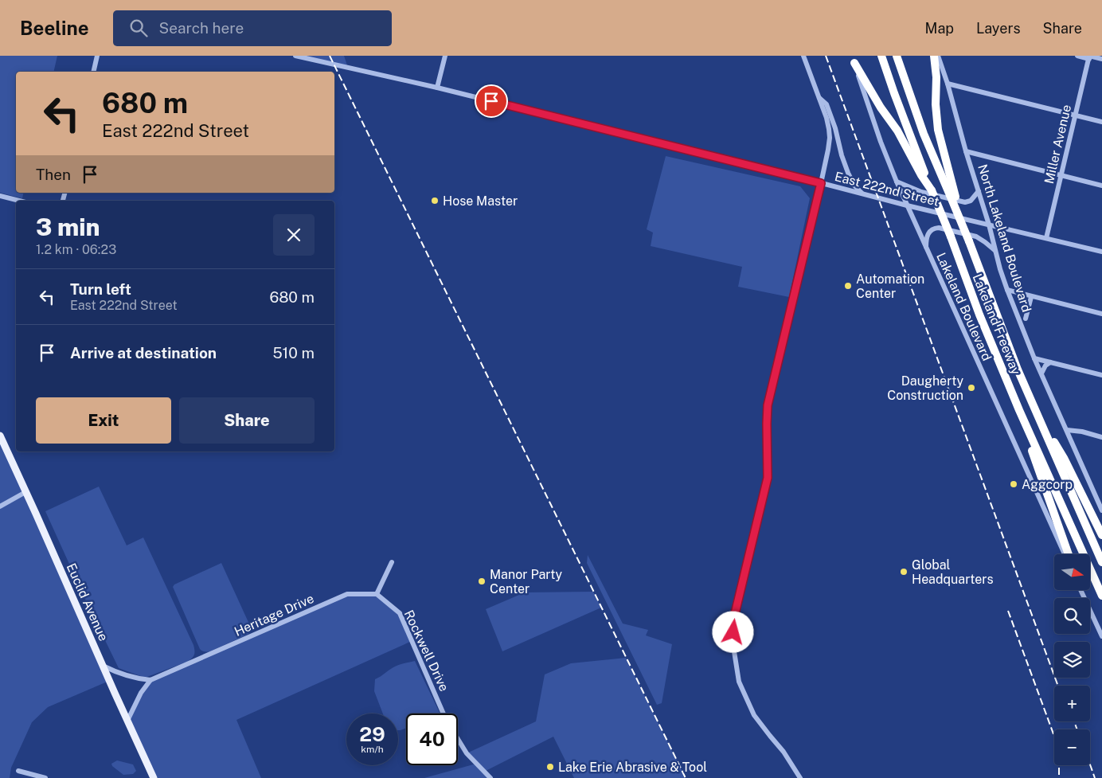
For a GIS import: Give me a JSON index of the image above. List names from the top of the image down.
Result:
{
  "streets": {
    "highway": ["Lakeland Freeway"],
    "main road": ["Euclid Avenue"],
    "street": [
      "Miller Avenue",
      "East 222nd Street",
      "North Lakeland Boulevard",
      "Lakeland Boulevard",
      "Heritage Drive",
      "Rockwell Drive"
    ]
  },
  "crossings": [
    ["Miller Avenue", "East 222nd Street"],
    ["East 222nd Street", "North Lakeland Boulevard"],
    ["East 222nd Street", "Lakeland Boulevard"],
    ["Heritage Drive", "Rockwell Drive"]
  ],
  "places": [
    "Hose Master",
    "Automation Center",
    "Daugherty Construction",
    "Aggcorp",
    "Global Headquarters",
    "Manor Party Center",
    "Lake Erie Abrasive & Tool"
  ],
  "north": "right",
  "page": {
    "header": "Beeline",
    "search": "Search here",
    "nav": ["Map", "Layers", "Share"],
    "turn": ["680 m", "East 222nd Street"],
    "then": "Then",
    "heading": ["3 min", "1.2 km · 06:23"],
    "list": [
      {
        "name": "Turn left",
        "note": "East 222nd Street",
        "value": "680 m"
      },
      {
        "name": "Arrive at destination",
        "value": "510 m"
      }
    ],
    "buttons": ["Exit", "Share"],
    "map_buttons": ["+", "−"],
    "speed": "29 km/h",
    "limit": "40"
  }
}
